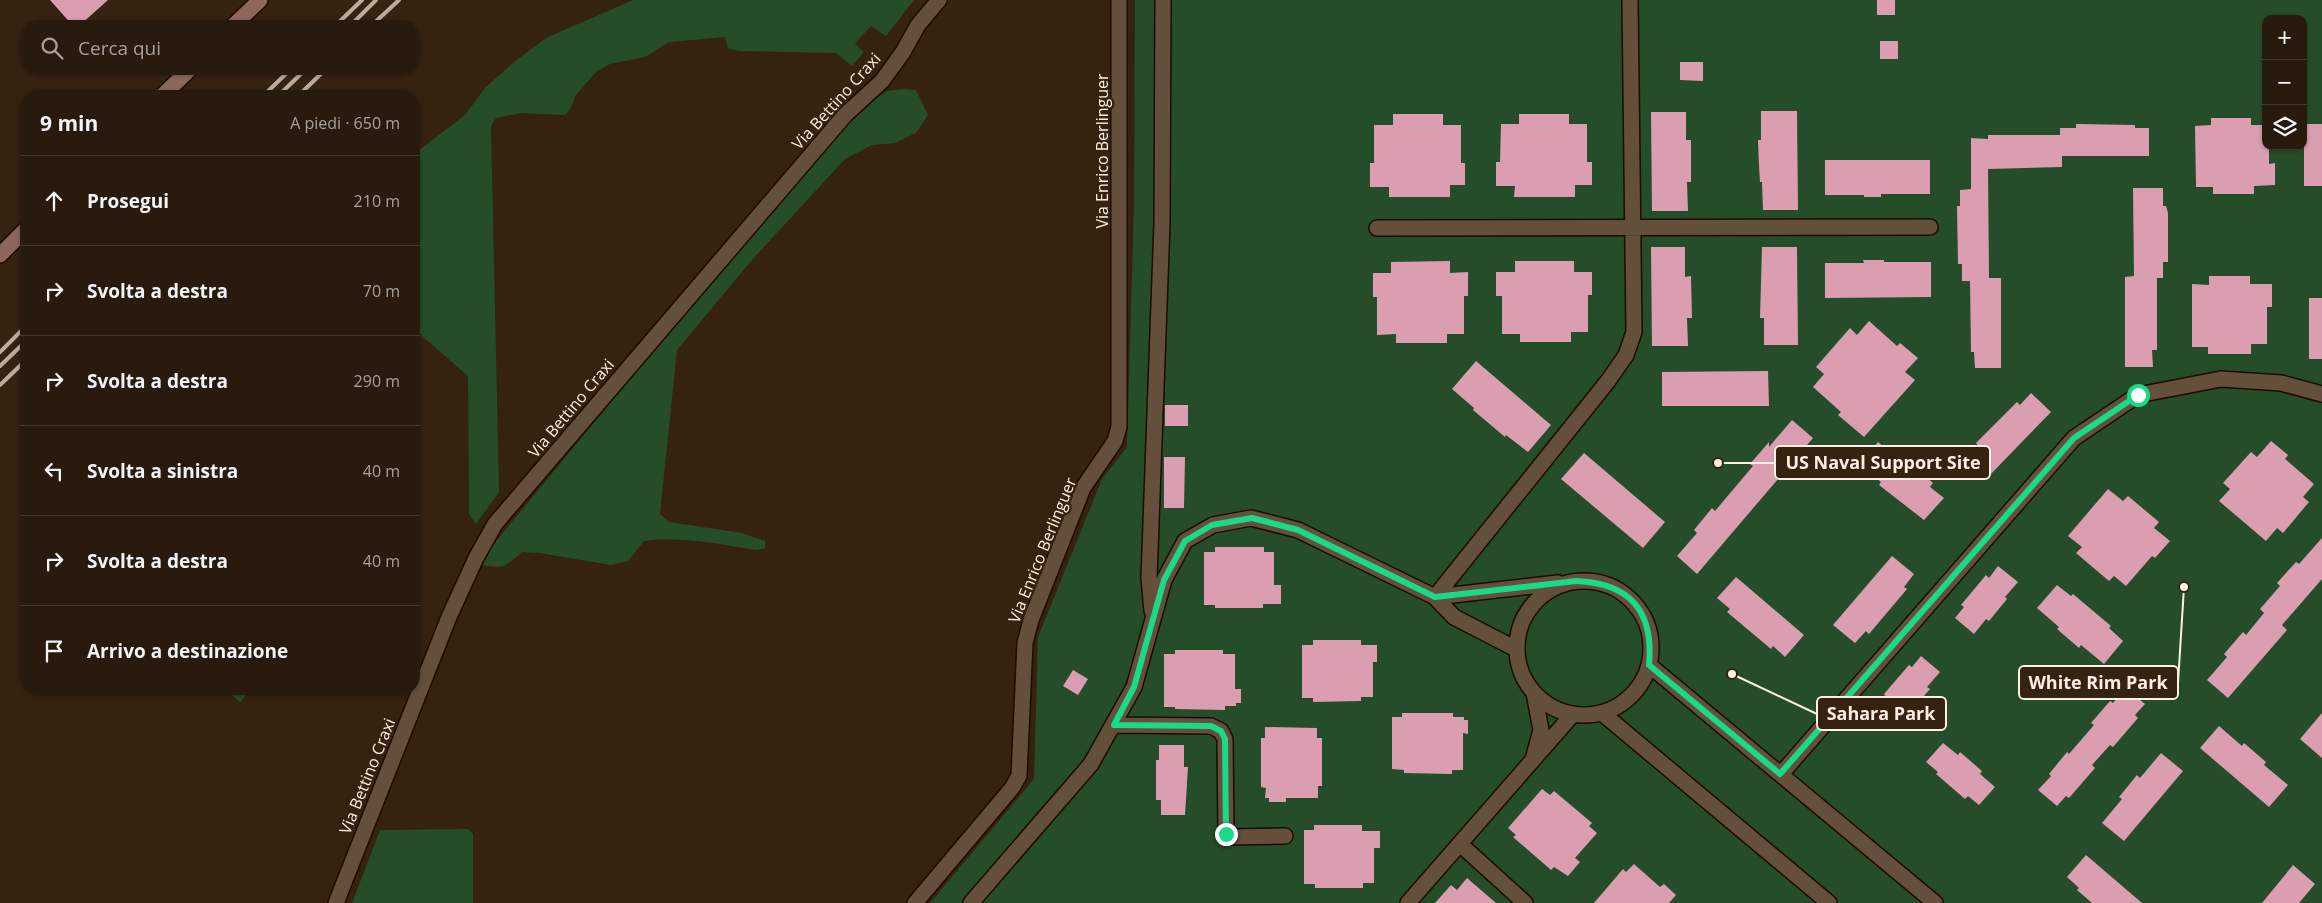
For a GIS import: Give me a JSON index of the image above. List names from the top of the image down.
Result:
{
  "streets": {
    "street": ["Via Bettino Craxi", "Via Enrico Berlinguer"]
  },
  "places": ["US Naval Support Site", "White Rim Park", "Sahara Park"],
  "page": {
    "map_buttons": ["+", "−"],
    "search": "Cerca qui",
    "heading": ["9 min", "A piedi · 650 m"],
    "list": [
      ["Prosegui", "210 m"],
      ["Svolta a destra", "70 m"],
      ["Svolta a destra", "290 m"],
      ["Svolta a sinistra", "40 m"],
      ["Svolta a destra", "40 m"],
      "Arrivo a destinazione"
    ]
  }
}
